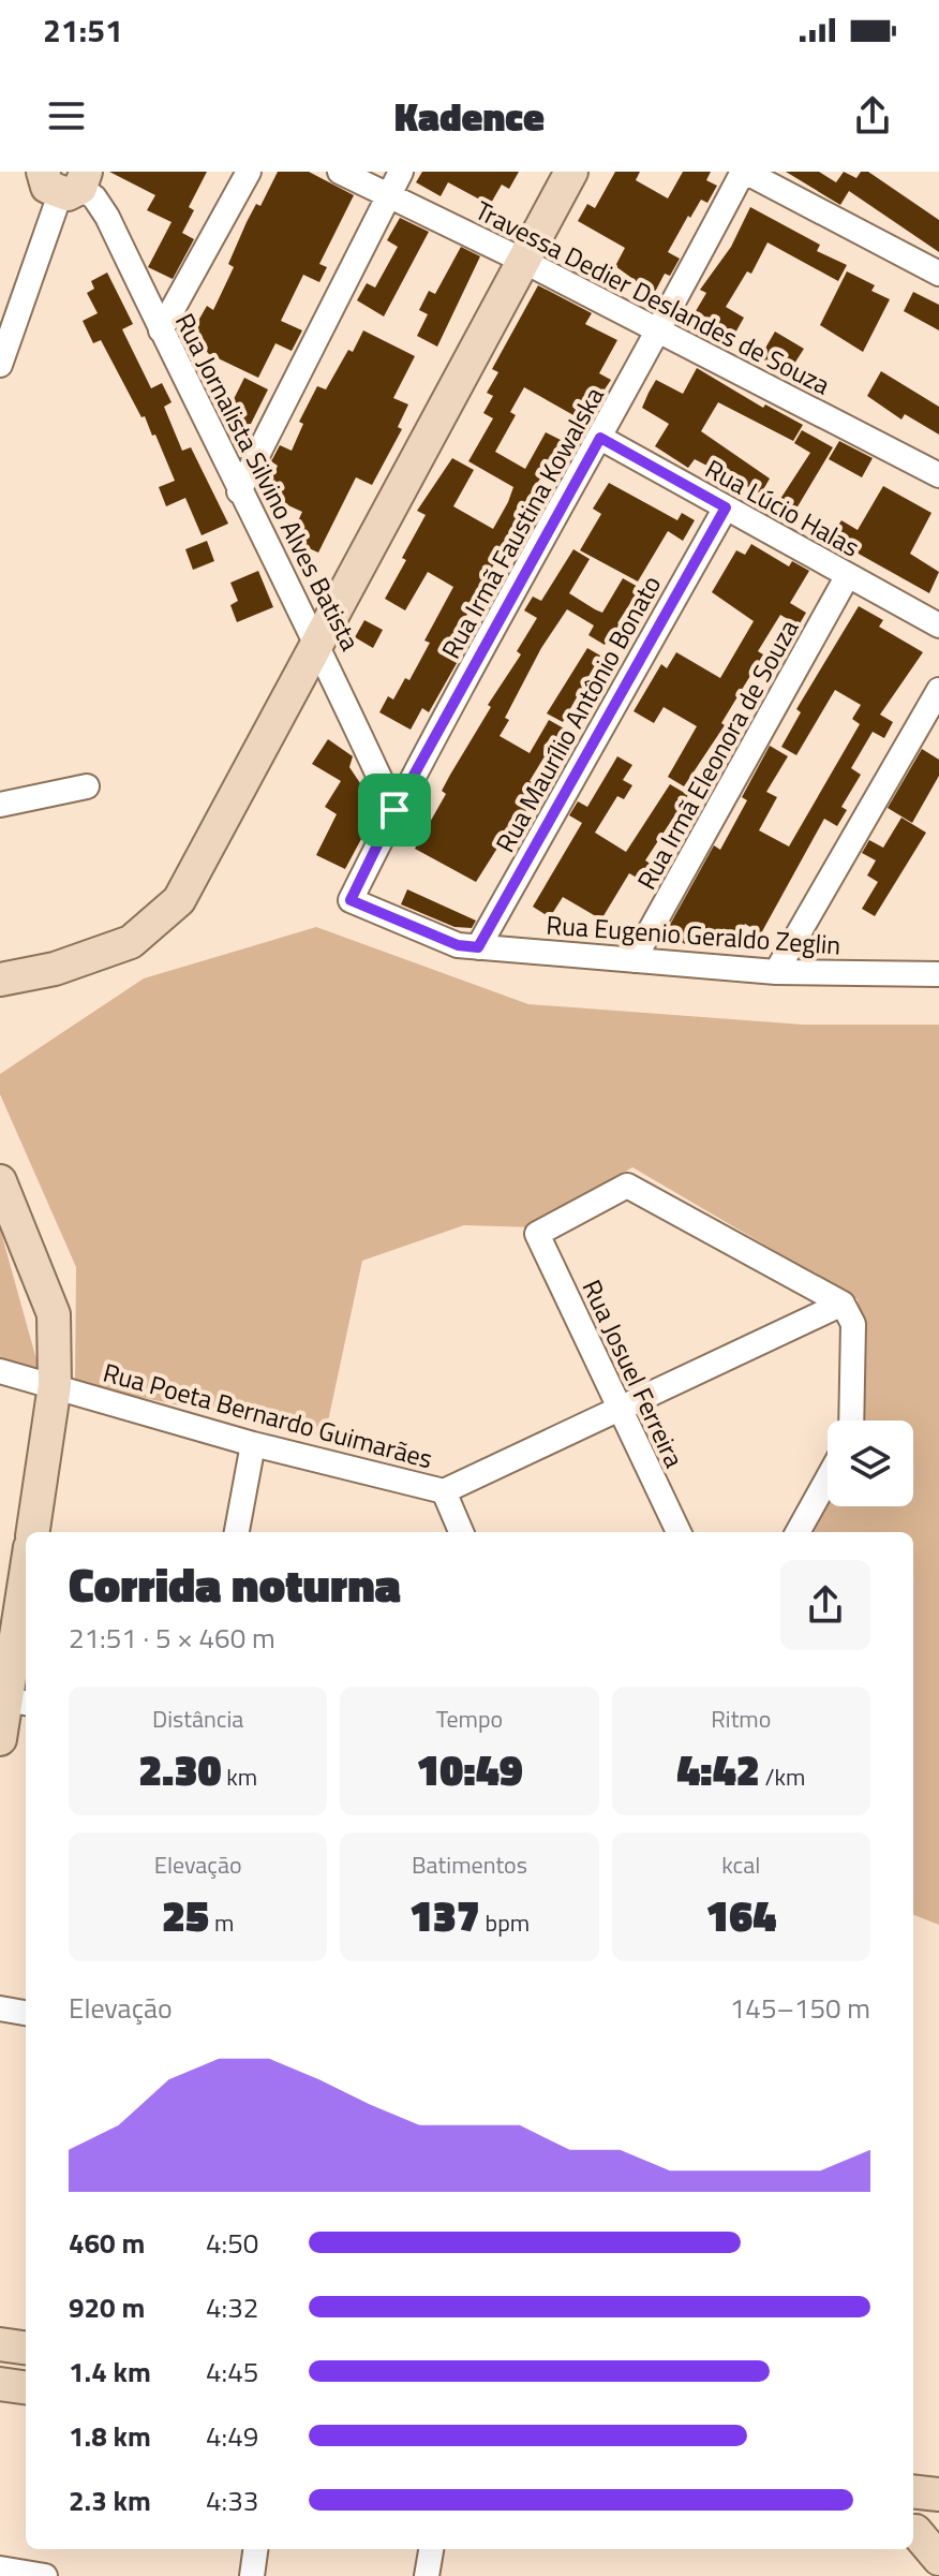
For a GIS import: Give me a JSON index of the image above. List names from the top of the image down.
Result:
{
  "streets": {
    "street": [
      "Travessa Dedier Deslandes de Souza",
      "Rua Jornalista Silvino Alves Batista",
      "Rua Lúcio Halas",
      "Rua Irmã Faustina Kowalska",
      "Rua Maurílio Antônio Bonato",
      "Rua Irmã Eleonora de Souza",
      "Rua Eugenio Geraldo Zeglin",
      "Rua Josuel Ferreira",
      "Rua Poeta Bernardo Guimarães"
    ]
  },
  "crossings": [
    ["Travessa Dedier Deslandes de Souza", "Rua Irmã Faustina Kowalska"],
    ["Rua Jornalista Silvino Alves Batista", "Rua Irmã Faustina Kowalska"],
    ["Rua Lúcio Halas", "Rua Irmã Faustina Kowalska"],
    ["Rua Lúcio Halas", "Rua Maurílio Antônio Bonato"],
    ["Rua Lúcio Halas", "Rua Irmã Eleonora de Souza"],
    ["Rua Irmã Faustina Kowalska", "Rua Eugenio Geraldo Zeglin"],
    ["Rua Maurílio Antônio Bonato", "Rua Eugenio Geraldo Zeglin"],
    ["Rua Irmã Eleonora de Souza", "Rua Eugenio Geraldo Zeglin"],
    ["Rua Josuel Ferreira", "Rua Poeta Bernardo Guimarães"]
  ],
  "page": {
    "status": "21:51",
    "header": "Kadence",
    "heading": ["Corrida noturna", "21:51 · 5 × 460 m"],
    "stats": [
      ["Distância", "2.30 km"],
      ["Tempo", "10:49"],
      ["Ritmo", "4:42 /km"],
      ["Elevação", "25 m"],
      ["Batimentos", "137 bpm"],
      ["kcal", "164"]
    ],
    "chart": ["Elevação", "145–150 m"],
    "list": [
      {
        "name": "460 m",
        "note": "4:50"
      },
      {
        "name": "920 m",
        "note": "4:32"
      },
      {
        "name": "1.4 km",
        "note": "4:45"
      },
      {
        "name": "1.8 km",
        "note": "4:49"
      },
      {
        "name": "2.3 km",
        "note": "4:33"
      }
    ]
  }
}
